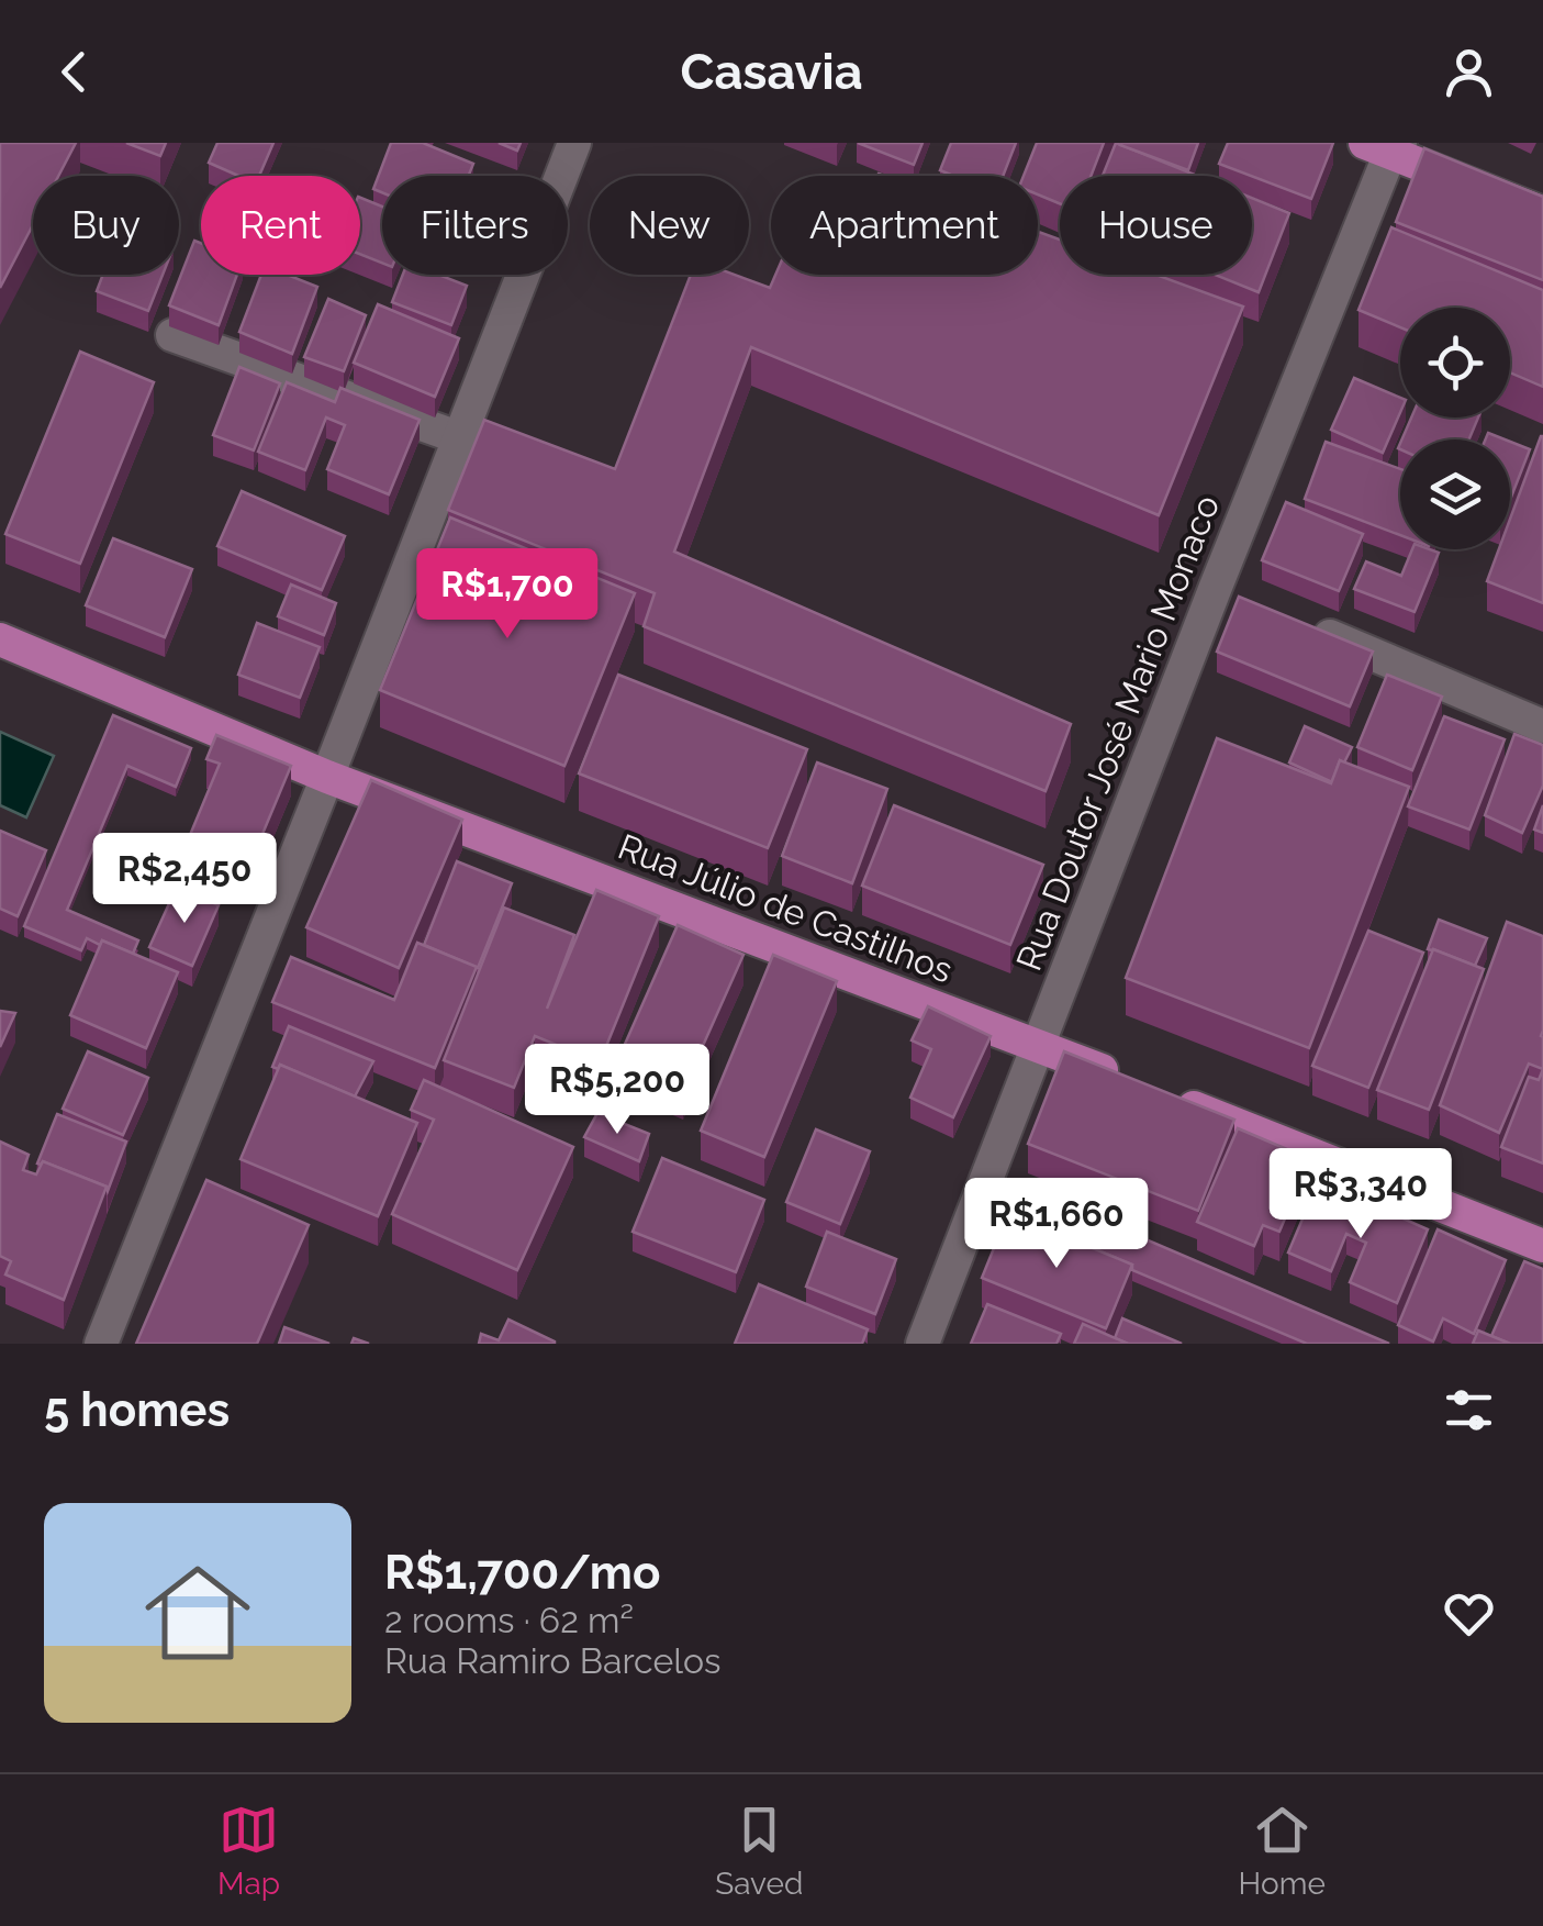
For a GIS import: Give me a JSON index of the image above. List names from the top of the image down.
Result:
{
  "streets": {
    "main road": ["Rua Júlio de Castilhos"],
    "street": ["Rua Doutor José Mario Monaco"]
  },
  "crossings": [
    ["Rua Doutor José Mario Monaco", "Rua Júlio de Castilhos"]
  ],
  "page": {
    "header": "Casavia",
    "chip": [
      "Buy",
      "Rent",
      "Filters",
      "New",
      "Apartment",
      "House"
    ],
    "price": [
      "R$1,700",
      "R$2,450",
      "R$5,200",
      "R$3,340",
      "R$1,660"
    ],
    "heading": "5 homes",
    "list": [
      {
        "name": "R$1,700/mo",
        "note": "2 rooms · 62 m² · Rua Ramiro Barcelos"
      }
    ],
    "tabs": ["Map", "Saved", "Home"]
  }
}
